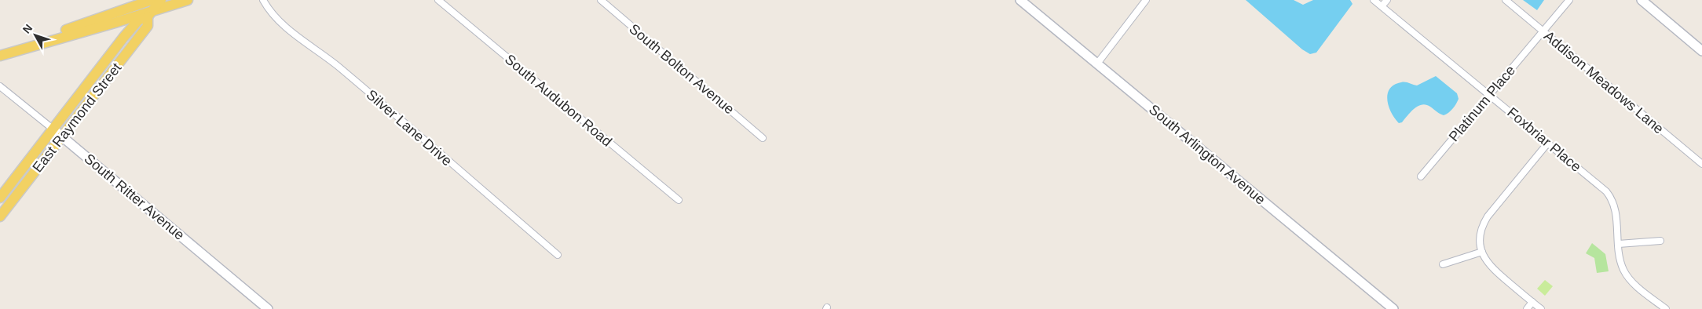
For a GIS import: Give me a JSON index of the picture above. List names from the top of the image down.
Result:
{
  "streets": {
    "main road": ["East Raymond Street", "South Arlington Avenue", "South Ritter Avenue"],
    "street": [
      "South Bolton Avenue",
      "Addison Meadows Lane",
      "South Audubon Road",
      "Platinum Place",
      "Silver Lane Drive",
      "Foxbriar Place"
    ]
  },
  "crossings": [
    ["Addison Meadows Lane", "Platinum Place"],
    ["Platinum Place", "Foxbriar Place"],
    ["East Raymond Street", "South Ritter Avenue"]
  ],
  "north": "top left"
}
